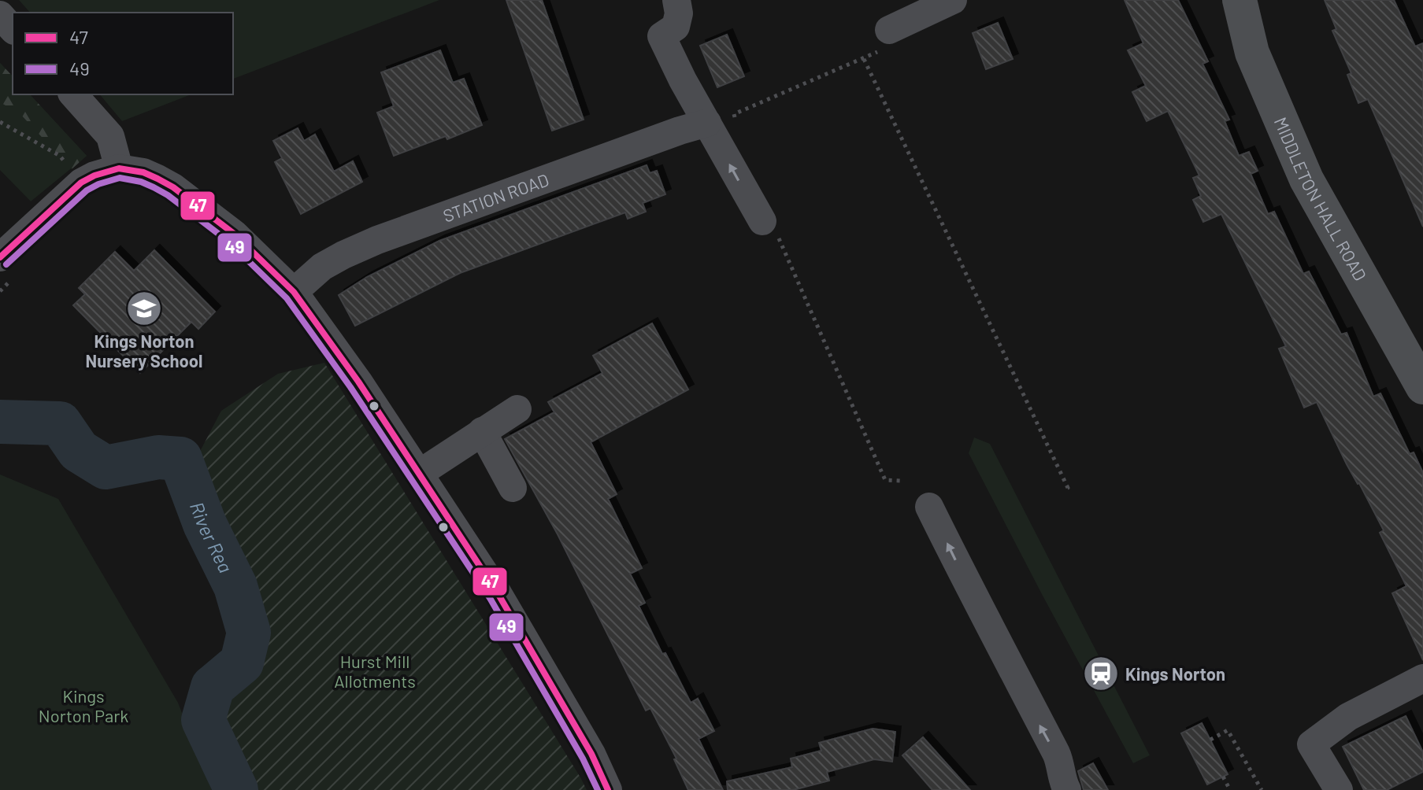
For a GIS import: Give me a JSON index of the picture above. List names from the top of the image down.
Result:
{
  "streets": {
    "main road": ["MIDDLETON HALL ROAD"],
    "street": ["STATION ROAD"]
  },
  "water": ["River Rea"],
  "parks": ["Hurst Mill Allotments", "Kings Norton Park"],
  "places": {
    "school or university": ["Kings Norton Nursery School"],
    "station": ["Kings Norton"]
  },
  "lines": ["transit line 47", "transit line 49"],
  "legend": ["47", "49"]
}
